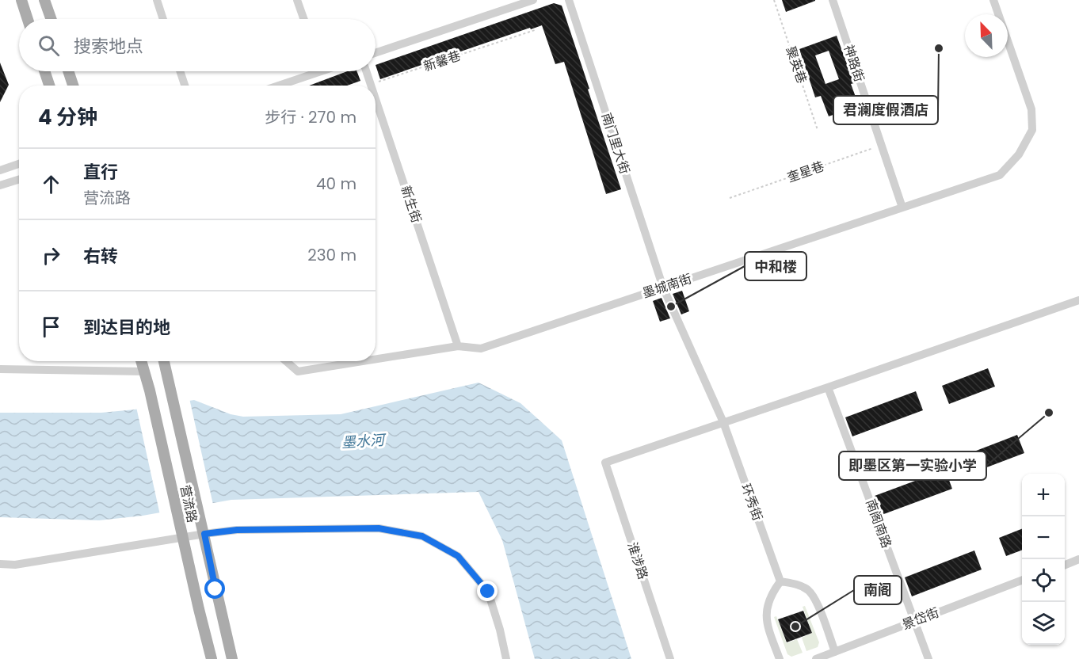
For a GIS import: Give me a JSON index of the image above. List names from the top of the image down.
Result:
{
  "streets": {
    "main road": ["营流路"],
    "street": [
      "神路街",
      "南门里大街",
      "新生街",
      "墨城南街",
      "环秀街",
      "南阁南路",
      "淮涉路",
      "景岱街"
    ],
    "path": ["新馨巷", "聚英巷", "奎星巷"]
  },
  "crossings": [
    ["新馨巷", "新生街"],
    ["神路街", "奎星巷"],
    ["神路街", "墨城南街"],
    ["南门里大街", "墨城南街"],
    ["南门里大街", "环秀街"],
    ["南门里大街", "淮涉路"],
    ["新生街", "墨城南街"],
    ["环秀街", "淮涉路"],
    ["南阁南路", "景岱街"]
  ],
  "water": ["墨水河"],
  "places": [
    "君澜度假酒店",
    "中和楼",
    "即墨区第一实验小学",
    "南阁"
  ],
  "north": "top left",
  "page": {
    "search": "搜索地点",
    "heading": ["4 分钟", "步行 · 270 m"],
    "list": [
      ["直行", "营流路", "40 m"],
      ["右转", "230 m"],
      "到达目的地"
    ],
    "map_buttons": ["+", "−"]
  }
}
